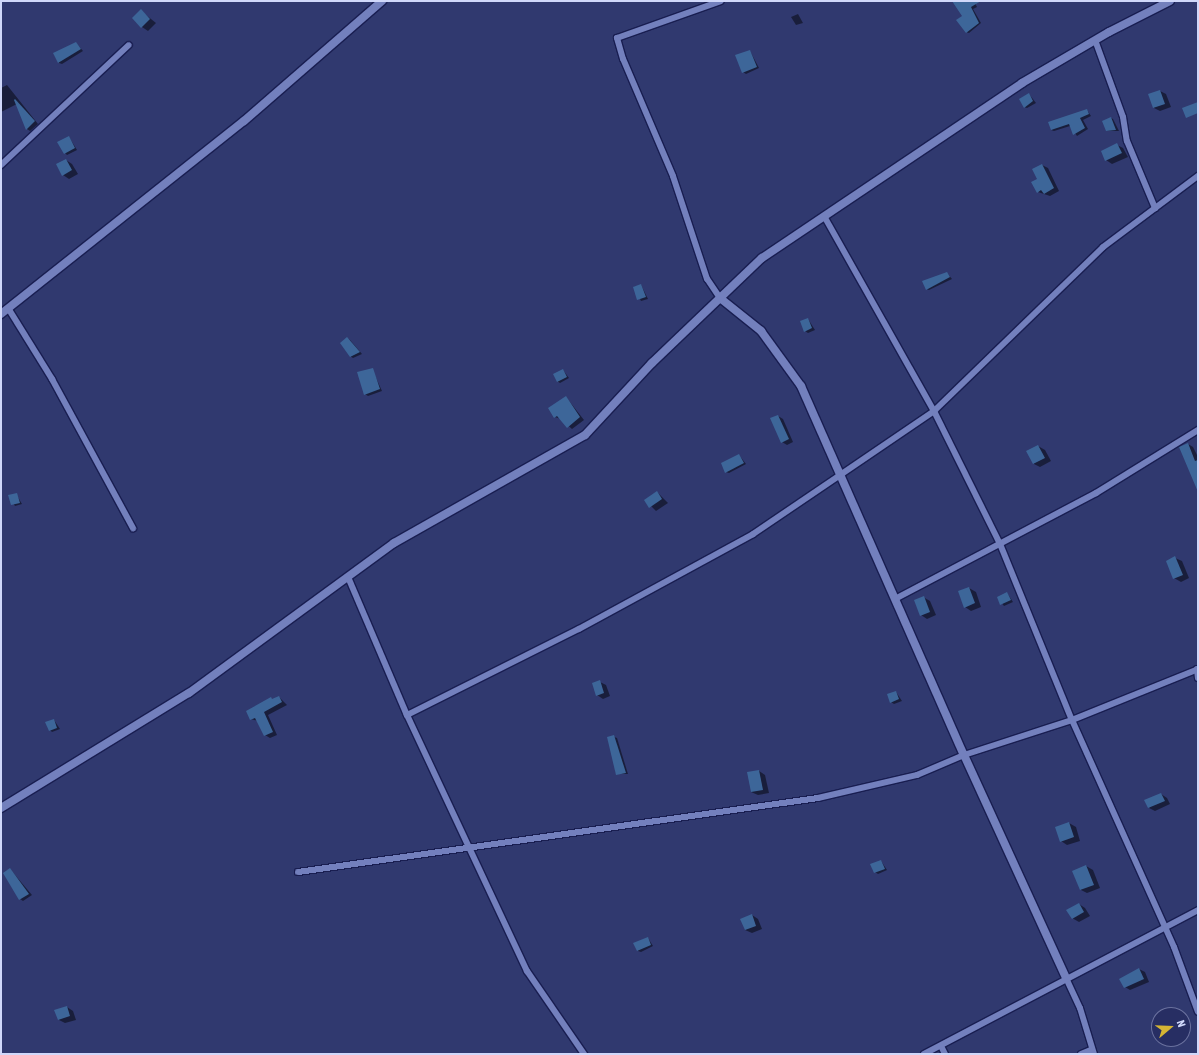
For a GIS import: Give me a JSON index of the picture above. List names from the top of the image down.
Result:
{
  "north": "right"
}
